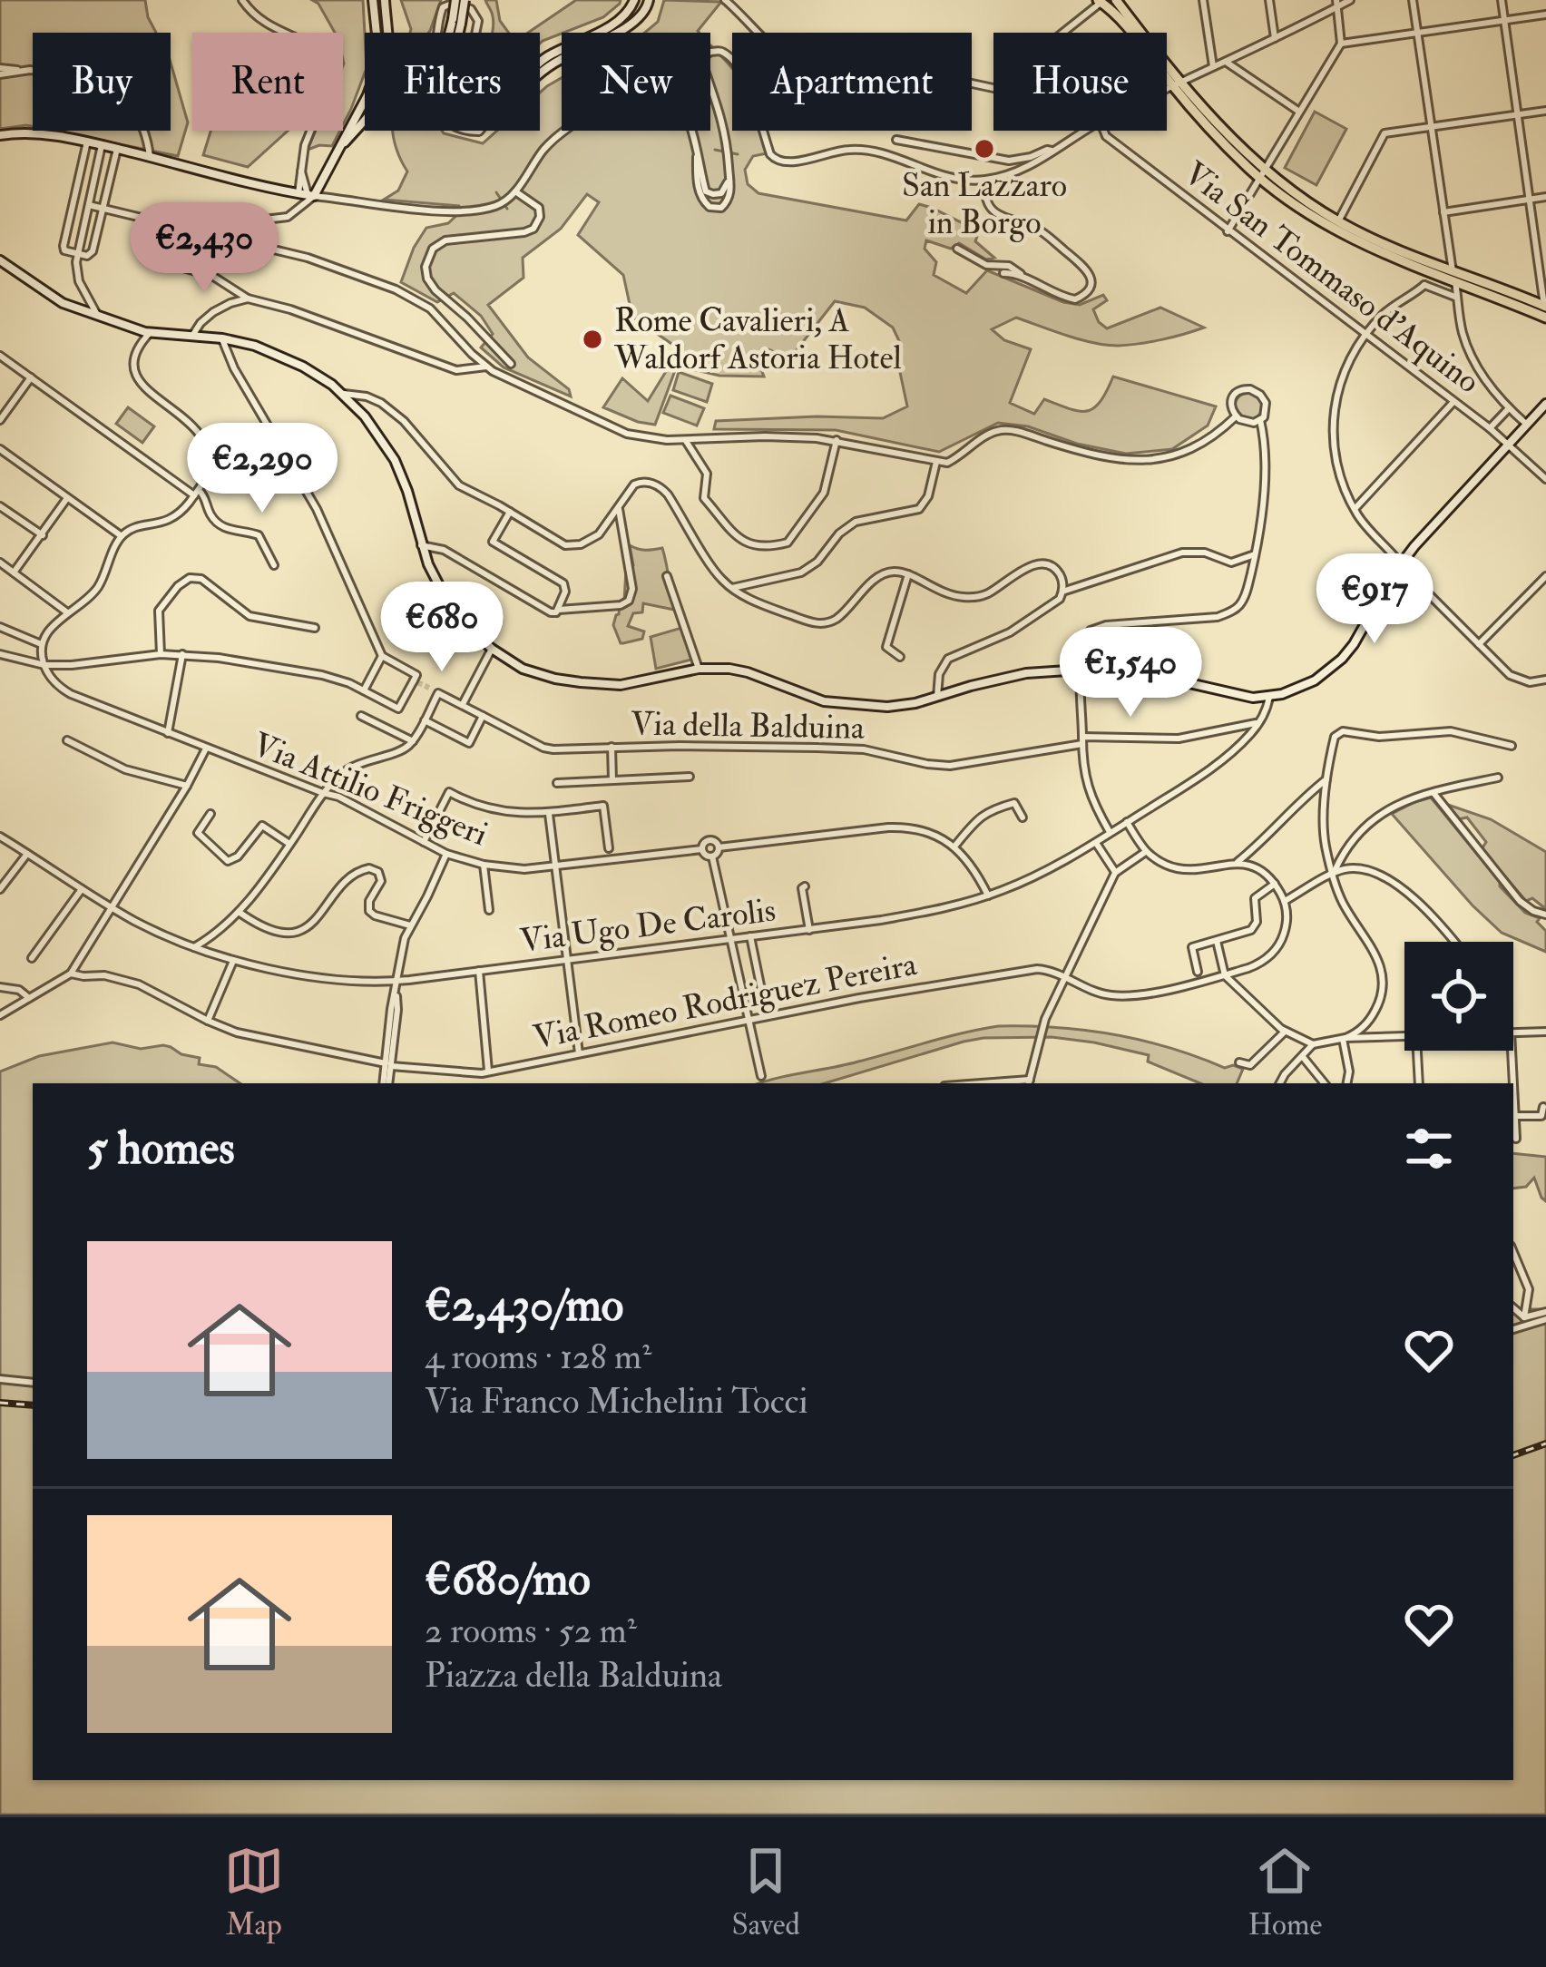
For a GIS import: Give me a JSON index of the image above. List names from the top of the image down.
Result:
{
  "streets": {
    "street": [
      "Via San Tommaso d'Aquino",
      "Via della Balduina",
      "Via Attilio Friggeri",
      "Via Ugo De Carolis",
      "Via Romeo Rodriguez Pereira"
    ]
  },
  "crossings": [
    ["Via della Balduina", "Via Ugo De Carolis"]
  ],
  "places": ["San Lazzaro in Borgo", "Rome Cavalieri, A Waldorf Astoria Hotel"],
  "page": {
    "chip": [
      "Buy",
      "Rent",
      "Filters",
      "New",
      "Apartment",
      "House"
    ],
    "price": [
      "€2,430",
      "€2,290",
      "€917",
      "€680",
      "€1,540"
    ],
    "heading": "5 homes",
    "list": [
      {
        "name": "€2,430/mo",
        "note": "4 rooms · 128 m² · Via Franco Michelini Tocci"
      },
      {
        "name": "€680/mo",
        "note": "2 rooms · 52 m² · Piazza della Balduina"
      }
    ],
    "tabs": ["Map", "Saved", "Home"]
  }
}
